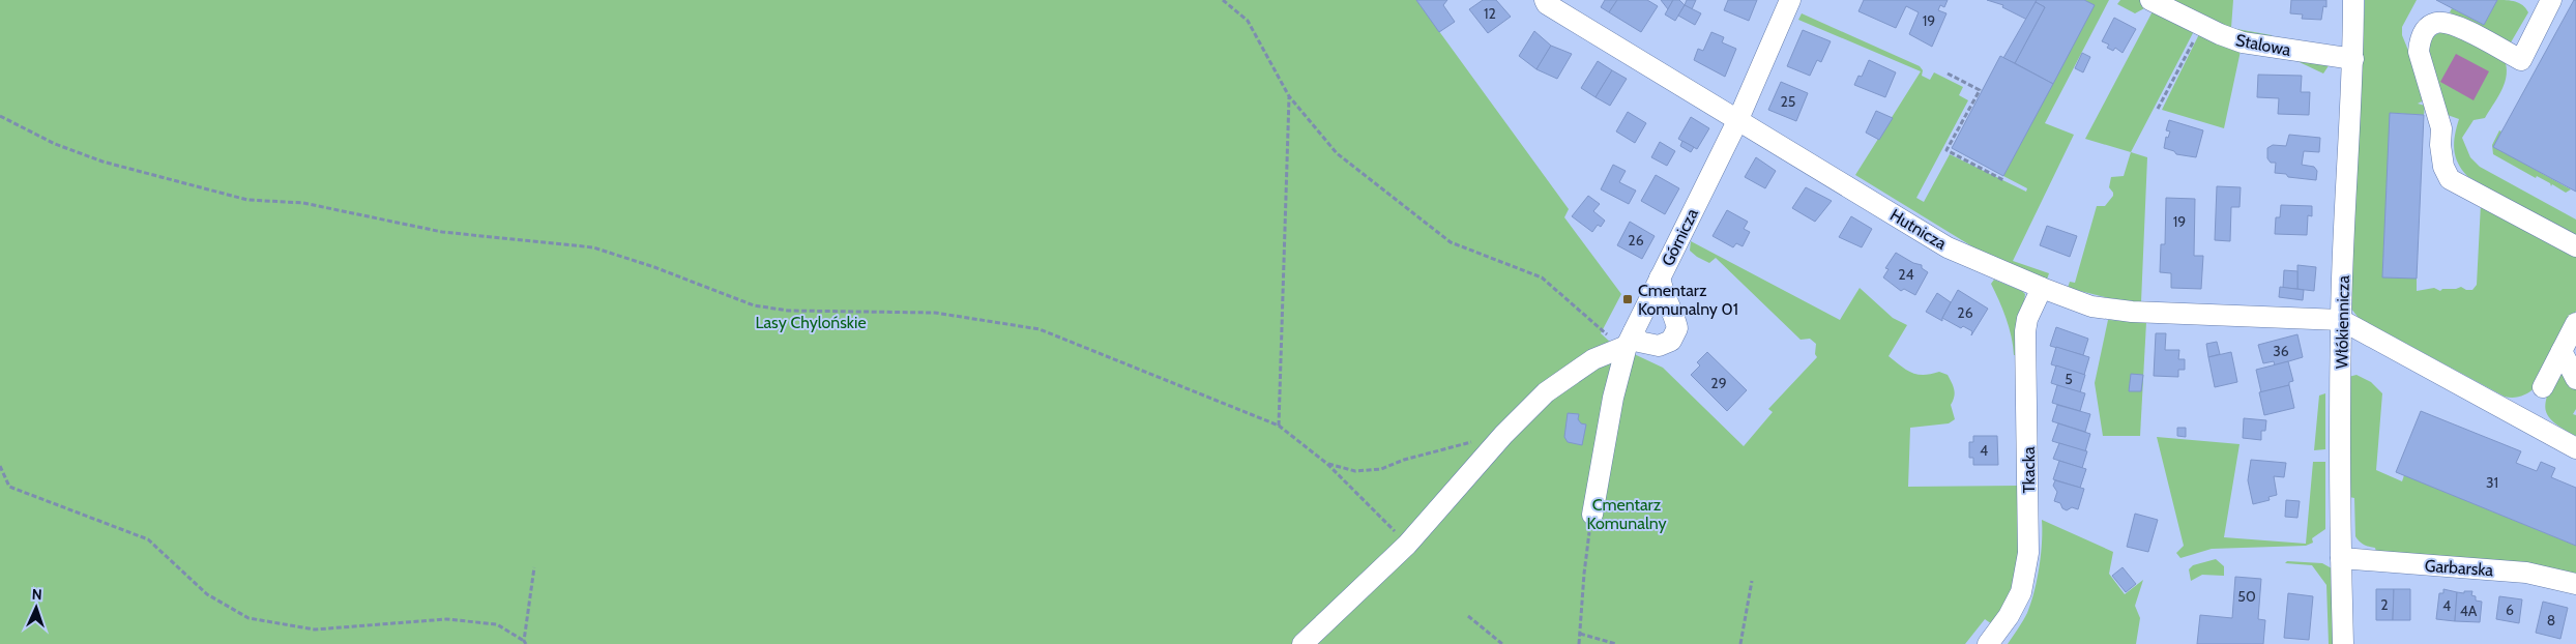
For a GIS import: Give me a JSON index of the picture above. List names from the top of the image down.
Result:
{
  "streets": {
    "street": [
      "Stalowa",
      "Hutnicza",
      "Górnicza",
      "Włókiennicza",
      "Tkacka",
      "Garbarska"
    ]
  },
  "crossings": [
    ["Stalowa", "Włókiennicza"],
    ["Hutnicza", "Górnicza"],
    ["Hutnicza", "Włókiennicza"],
    ["Hutnicza", "Tkacka"],
    ["Włókiennicza", "Garbarska"]
  ],
  "parks": ["Lasy Chylońskie", "Cmentarz Komunalny"],
  "places": {
    "transit": ["Cmentarz Komunalny 01"]
  },
  "house_numbers": [
    "12",
    "19",
    "25",
    "19",
    "26",
    "24",
    "26",
    "36",
    "5",
    "29",
    "4",
    "31",
    "50",
    "2",
    "4",
    "6",
    "4A",
    "8"
  ],
  "north": "top"
}
